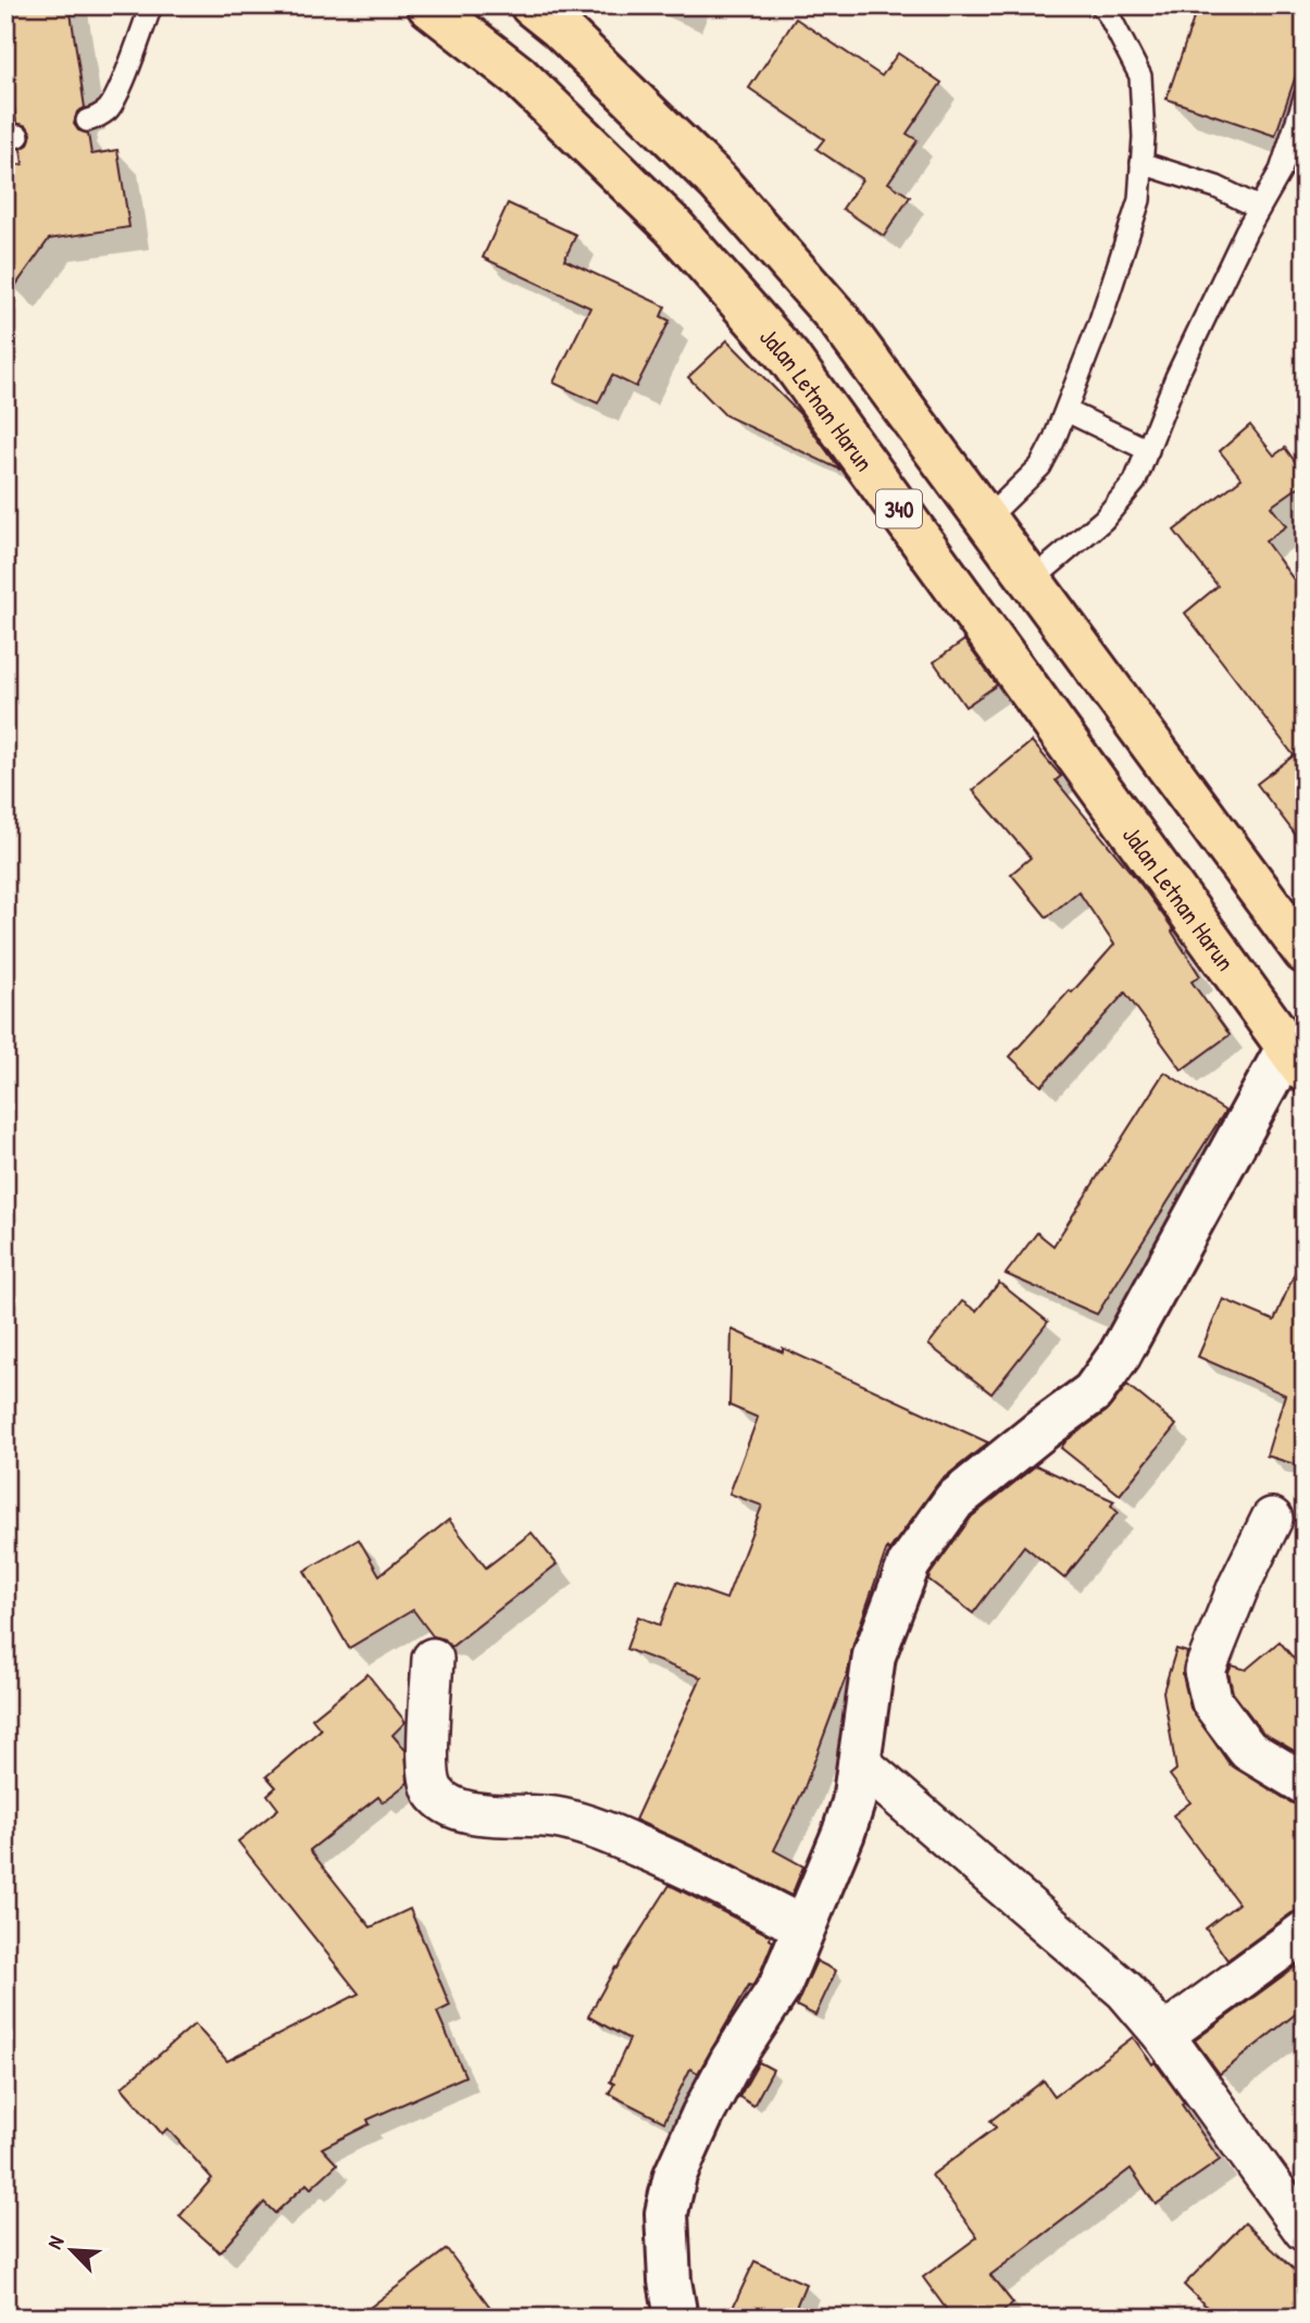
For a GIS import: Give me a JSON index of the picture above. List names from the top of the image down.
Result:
{
  "streets": {
    "main road": ["Jalan Letnan Harun", "340"]
  },
  "north": "top left"
}
